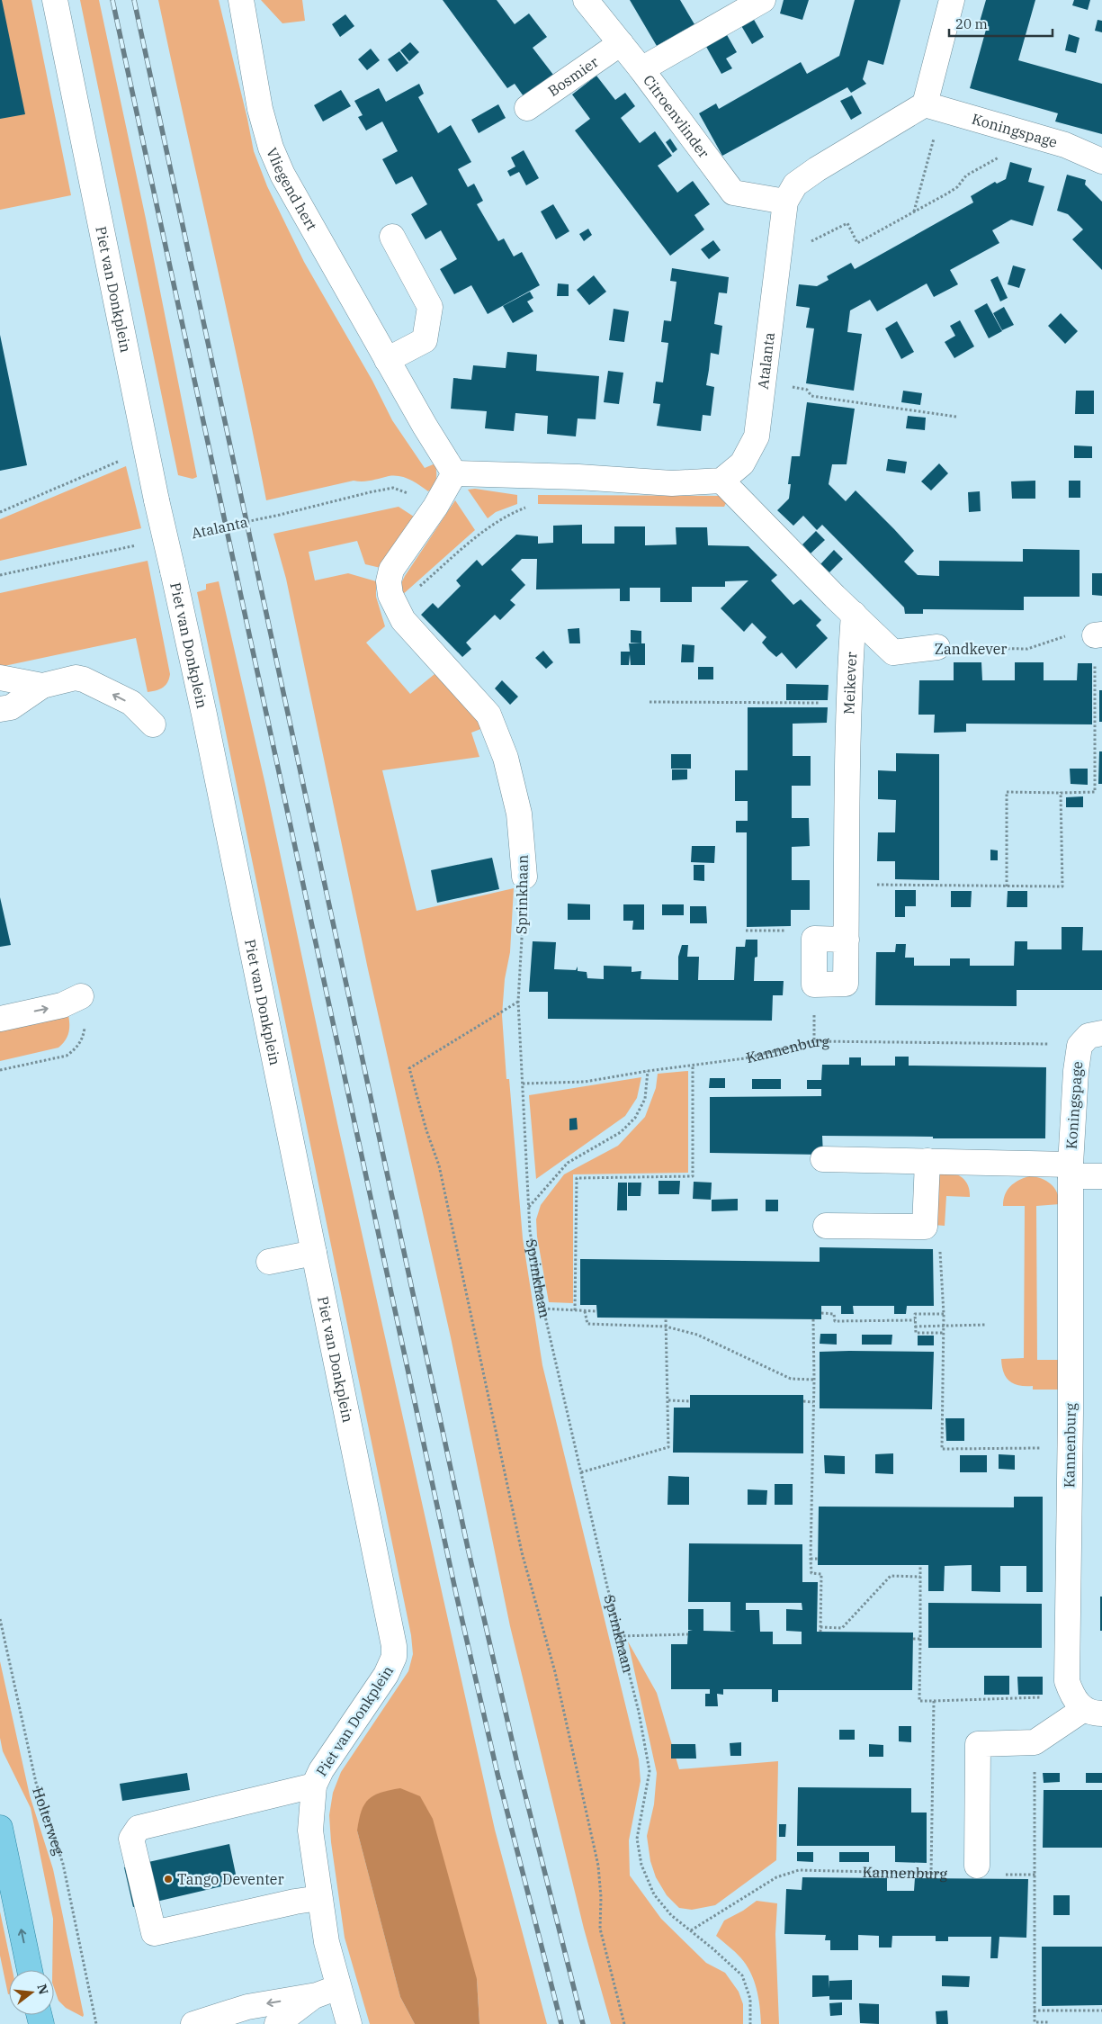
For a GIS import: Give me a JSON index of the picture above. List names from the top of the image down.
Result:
{
  "streets": {
    "street": [
      "Bosmier",
      "Citroenvlinder",
      "Koningspage",
      "Vliegend hert",
      "Piet van Donkplein",
      "Atalanta",
      "Zandkever",
      "Meikever",
      "Sprinkhaan",
      "Kannenburg"
    ],
    "path": ["Holterweg"]
  },
  "crossings": [
    ["Bosmier", "Citroenvlinder"],
    ["Citroenvlinder", "Atalanta"],
    ["Koningspage", "Atalanta"],
    ["Koningspage", "Kannenburg"],
    ["Zandkever", "Meikever"],
    ["Sprinkhaan", "Kannenburg"]
  ],
  "places": ["Tango Deventer"],
  "scale_bar": "20 m",
  "north": "right"
}
